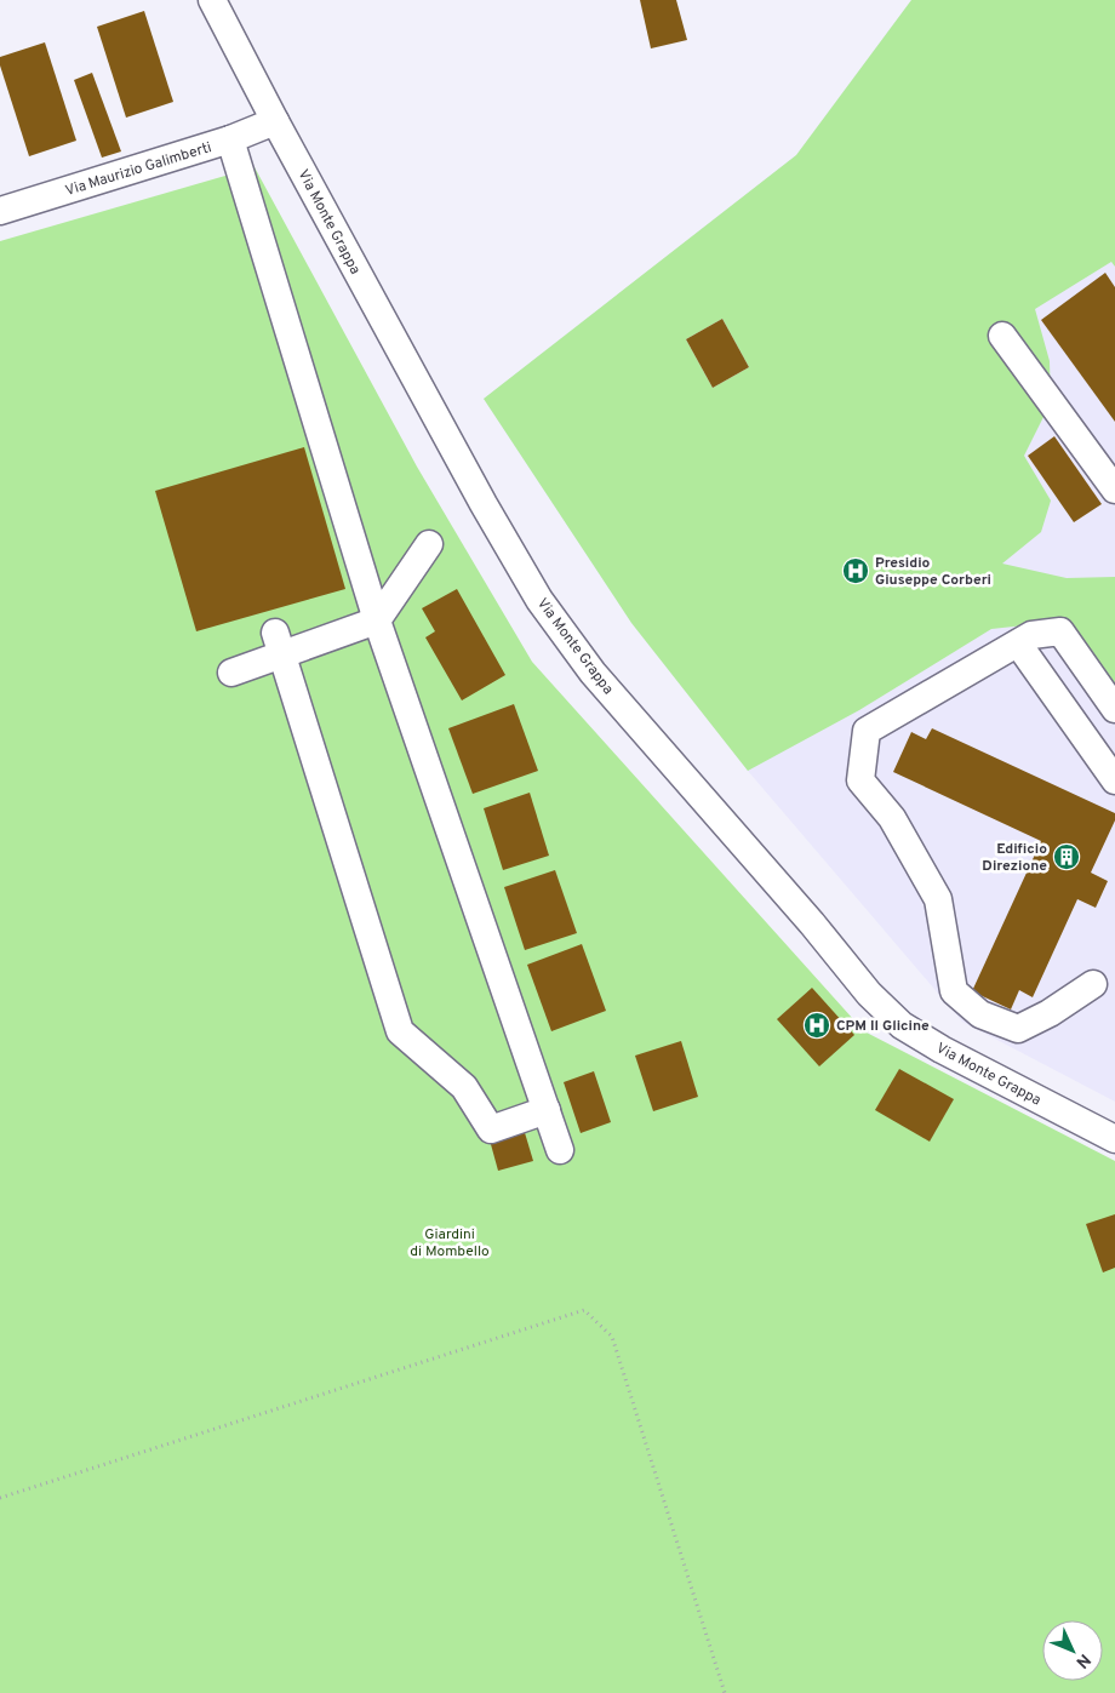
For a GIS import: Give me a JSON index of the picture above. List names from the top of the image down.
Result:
{
  "streets": {
    "street": ["Via Maurizio Galimberti", "Via Monte Grappa"]
  },
  "crossings": [
    ["Via Maurizio Galimberti", "Via Monte Grappa"]
  ],
  "parks": ["Giardini di Mombello"],
  "places": {
    "hospital": ["Presidio Giuseppe Corberi", "CPM Il Glicine"],
    "building": ["Edificio Direzione"]
  },
  "north": "bottom right"
}
